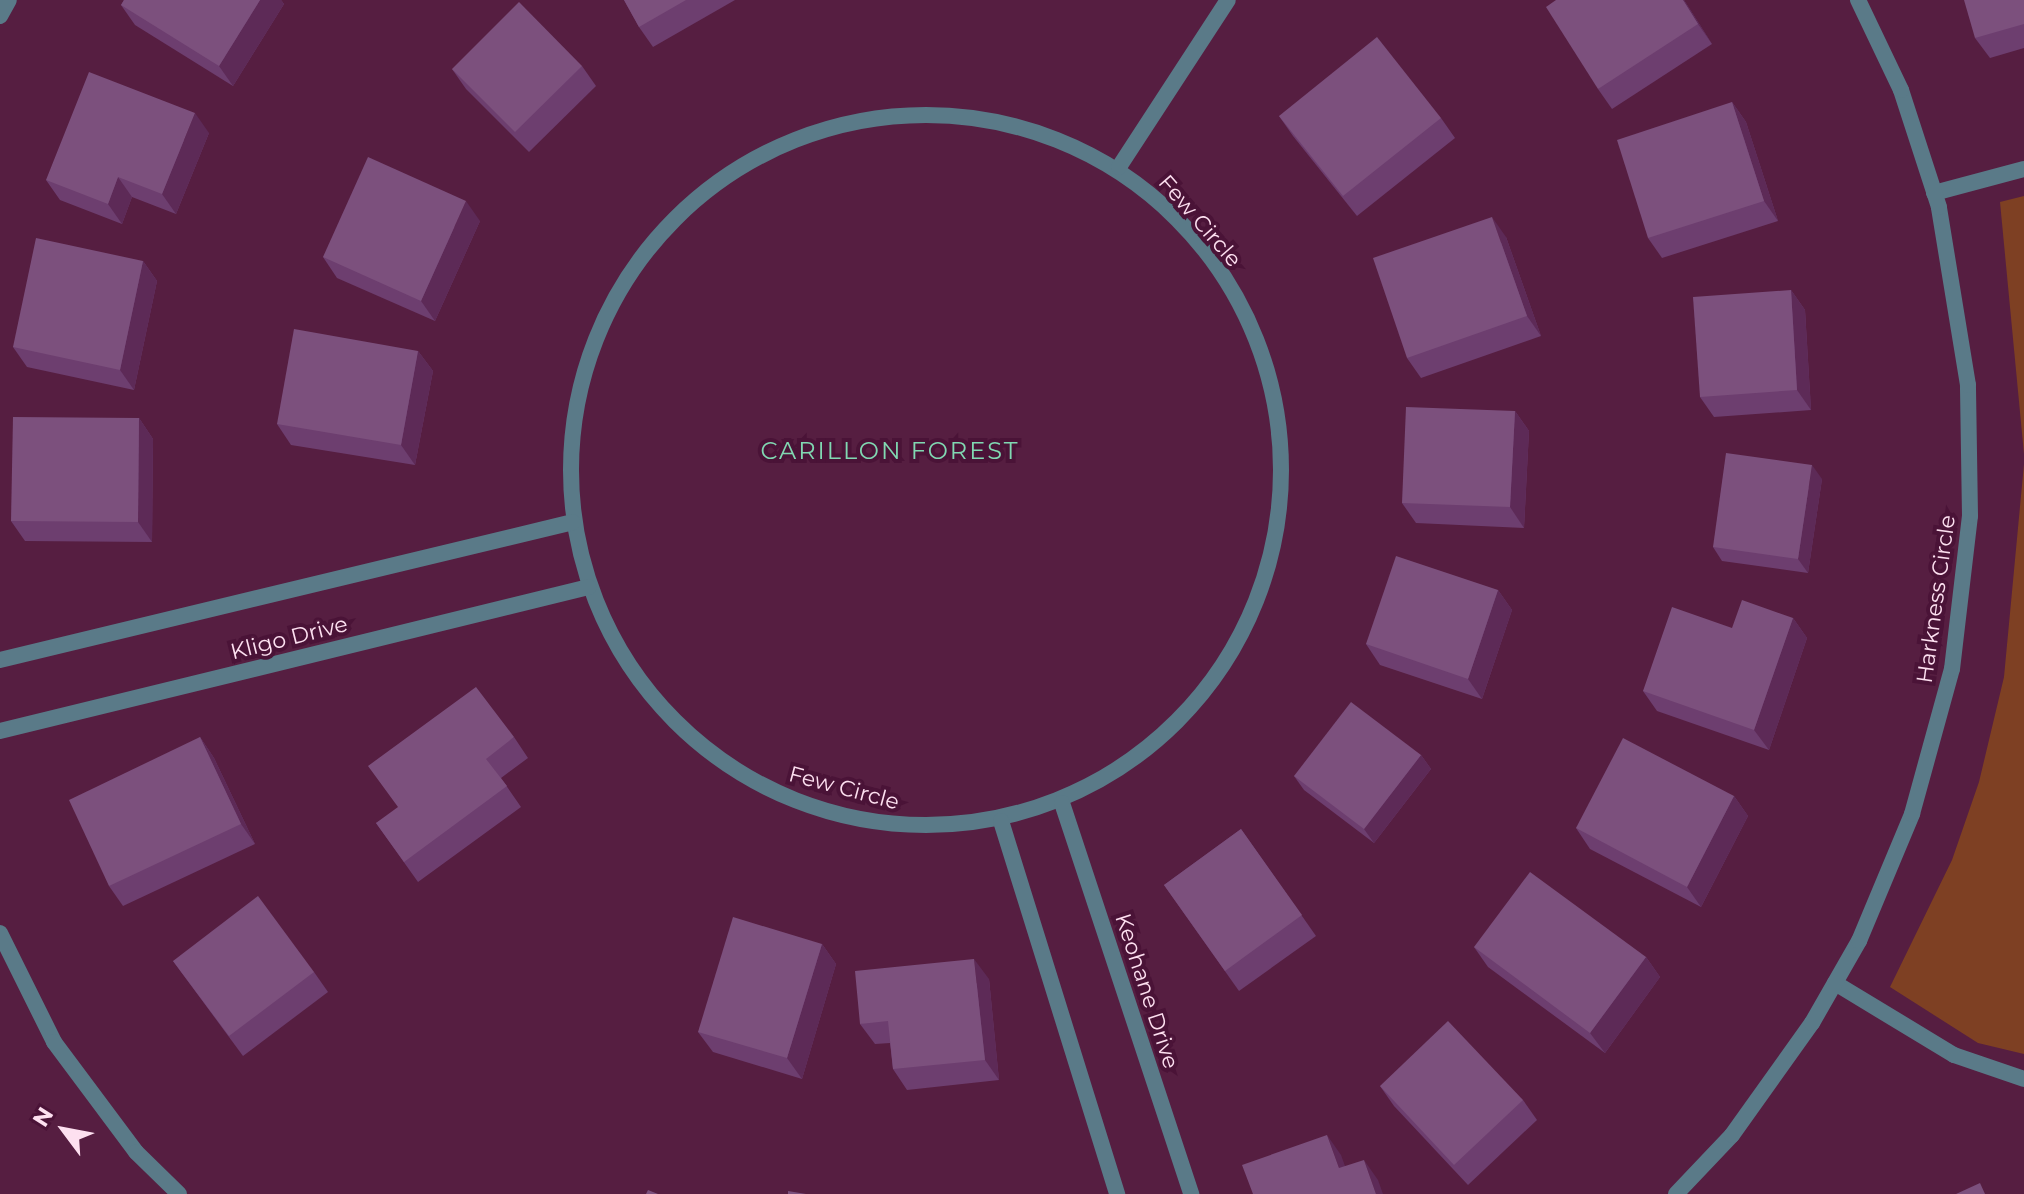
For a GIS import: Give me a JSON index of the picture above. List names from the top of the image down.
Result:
{
  "streets": {
    "street": [
      "Few Circle",
      "Harkness Circle",
      "Kligo Drive",
      "Keohane Drive"
    ]
  },
  "crossings": [
    ["Few Circle", "Kligo Drive"],
    ["Few Circle", "Keohane Drive"]
  ],
  "districts": ["CARILLON FOREST"],
  "north": "top left"
}
